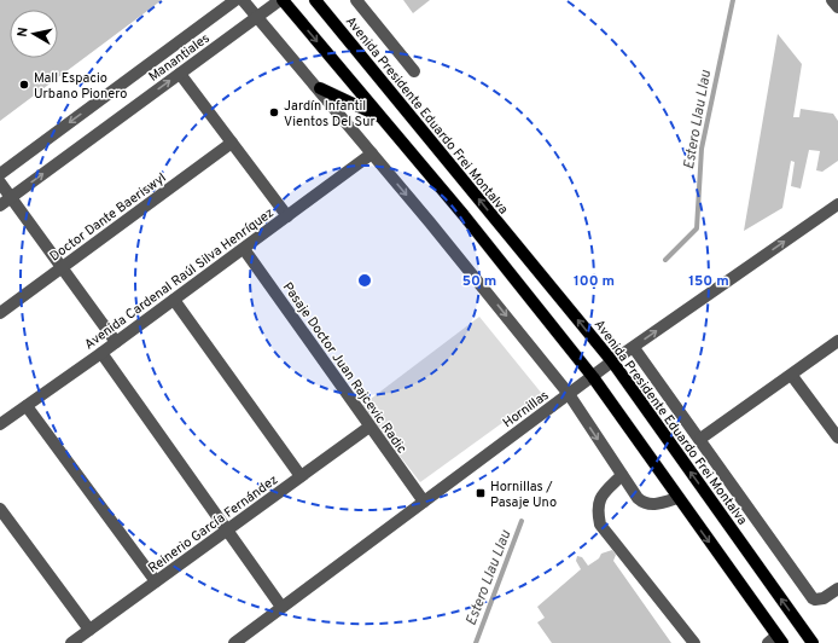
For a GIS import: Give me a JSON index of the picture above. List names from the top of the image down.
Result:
{
  "streets": {
    "main road": ["Avenida Presidente Eduardo Frei Montalva"],
    "street": [
      "Manantiales",
      "Doctor Dante Baeriswyl",
      "Avenida Cardenal Raúl Silva Henríquez",
      "Pasaje Doctor Juan Rajcevic Radic",
      "Hornillas",
      "Reinerio García Fernández"
    ]
  },
  "crossings": [
    ["Avenida Presidente Eduardo Frei Montalva", "Hornillas"],
    ["Avenida Cardenal Raúl Silva Henríquez", "Pasaje Doctor Juan Rajcevic Radic"],
    ["Pasaje Doctor Juan Rajcevic Radic", "Hornillas"],
    ["Pasaje Doctor Juan Rajcevic Radic", "Reinerio García Fernández"]
  ],
  "water": ["Estero Llau Llau"],
  "places": {
    "other": ["Mall Espacio Urbano Pionero", "Jardín Infantil Vientos Del Sur"],
    "transit": ["Hornillas / Pasaje Uno"]
  },
  "north": "left",
  "rings": ["50 m", "100 m", "150 m"]
}
